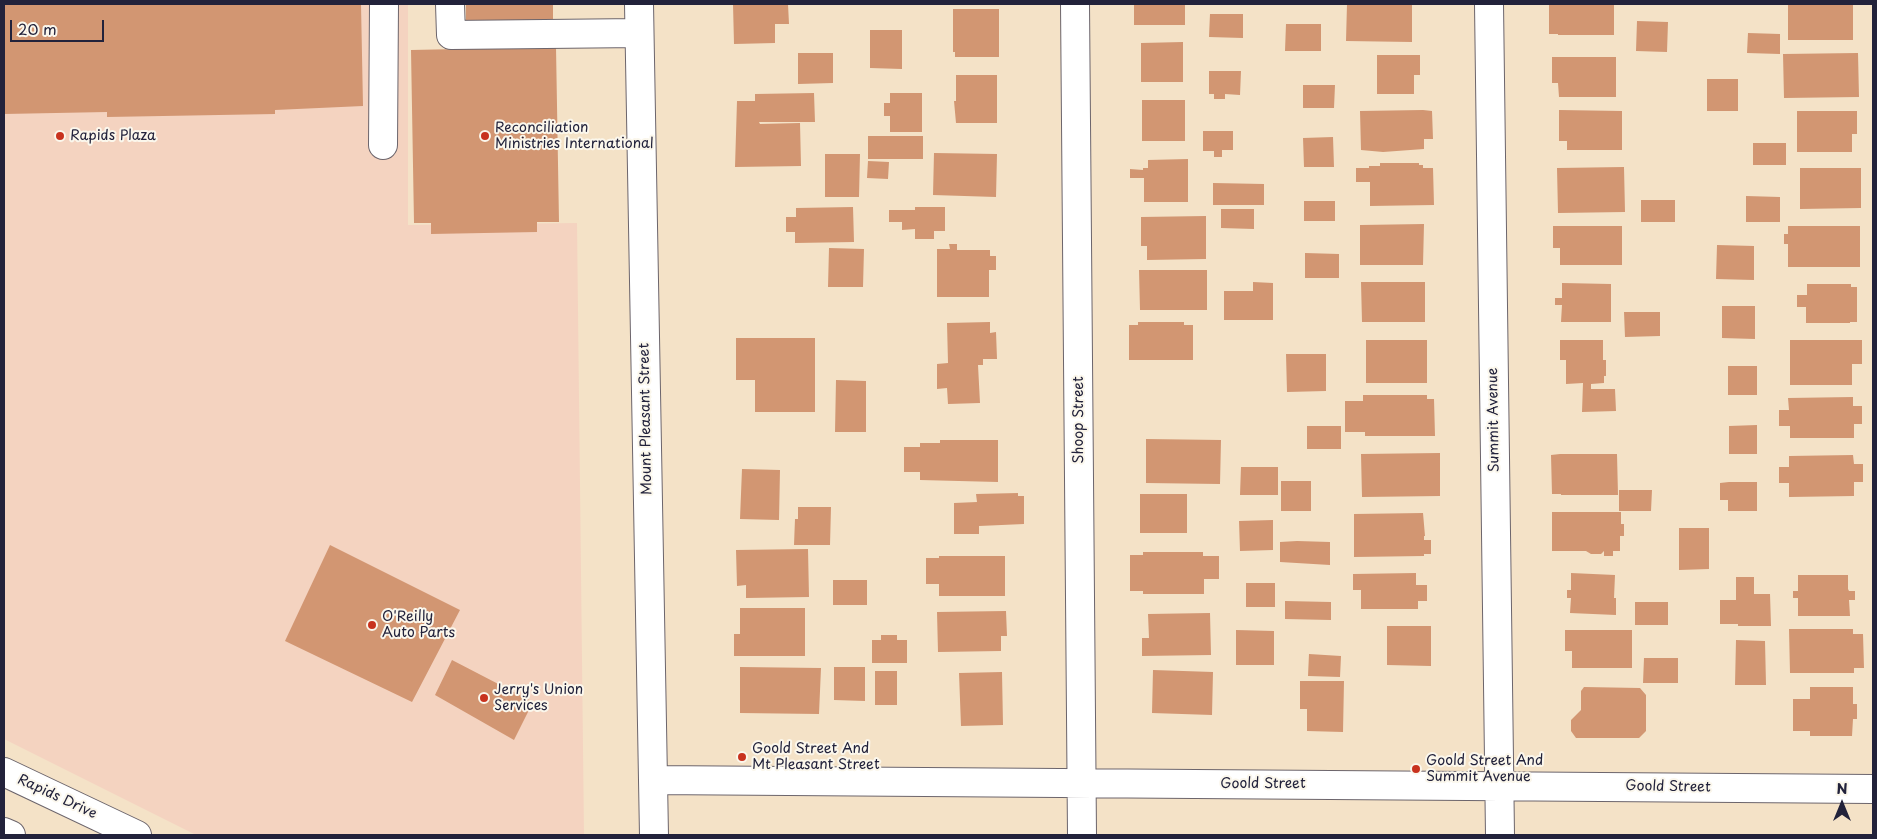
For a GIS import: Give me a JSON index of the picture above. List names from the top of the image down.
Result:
{
  "streets": {
    "street": [
      "Mount Pleasant Street",
      "Shoop Street",
      "Summit Avenue",
      "Goold Street",
      "Rapids Drive"
    ]
  },
  "crossings": [
    ["Mount Pleasant Street", "Goold Street"],
    ["Shoop Street", "Goold Street"],
    ["Summit Avenue", "Goold Street"]
  ],
  "places": [
    "Rapids Plaza",
    "Reconciliation Ministries International",
    "O'Reilly Auto Parts",
    "Jerry's Union Services",
    "Goold Street And Mt Pleasant Street",
    "Goold Street And Summit Avenue"
  ],
  "scale_bar": "20 m",
  "north": "top"
}
